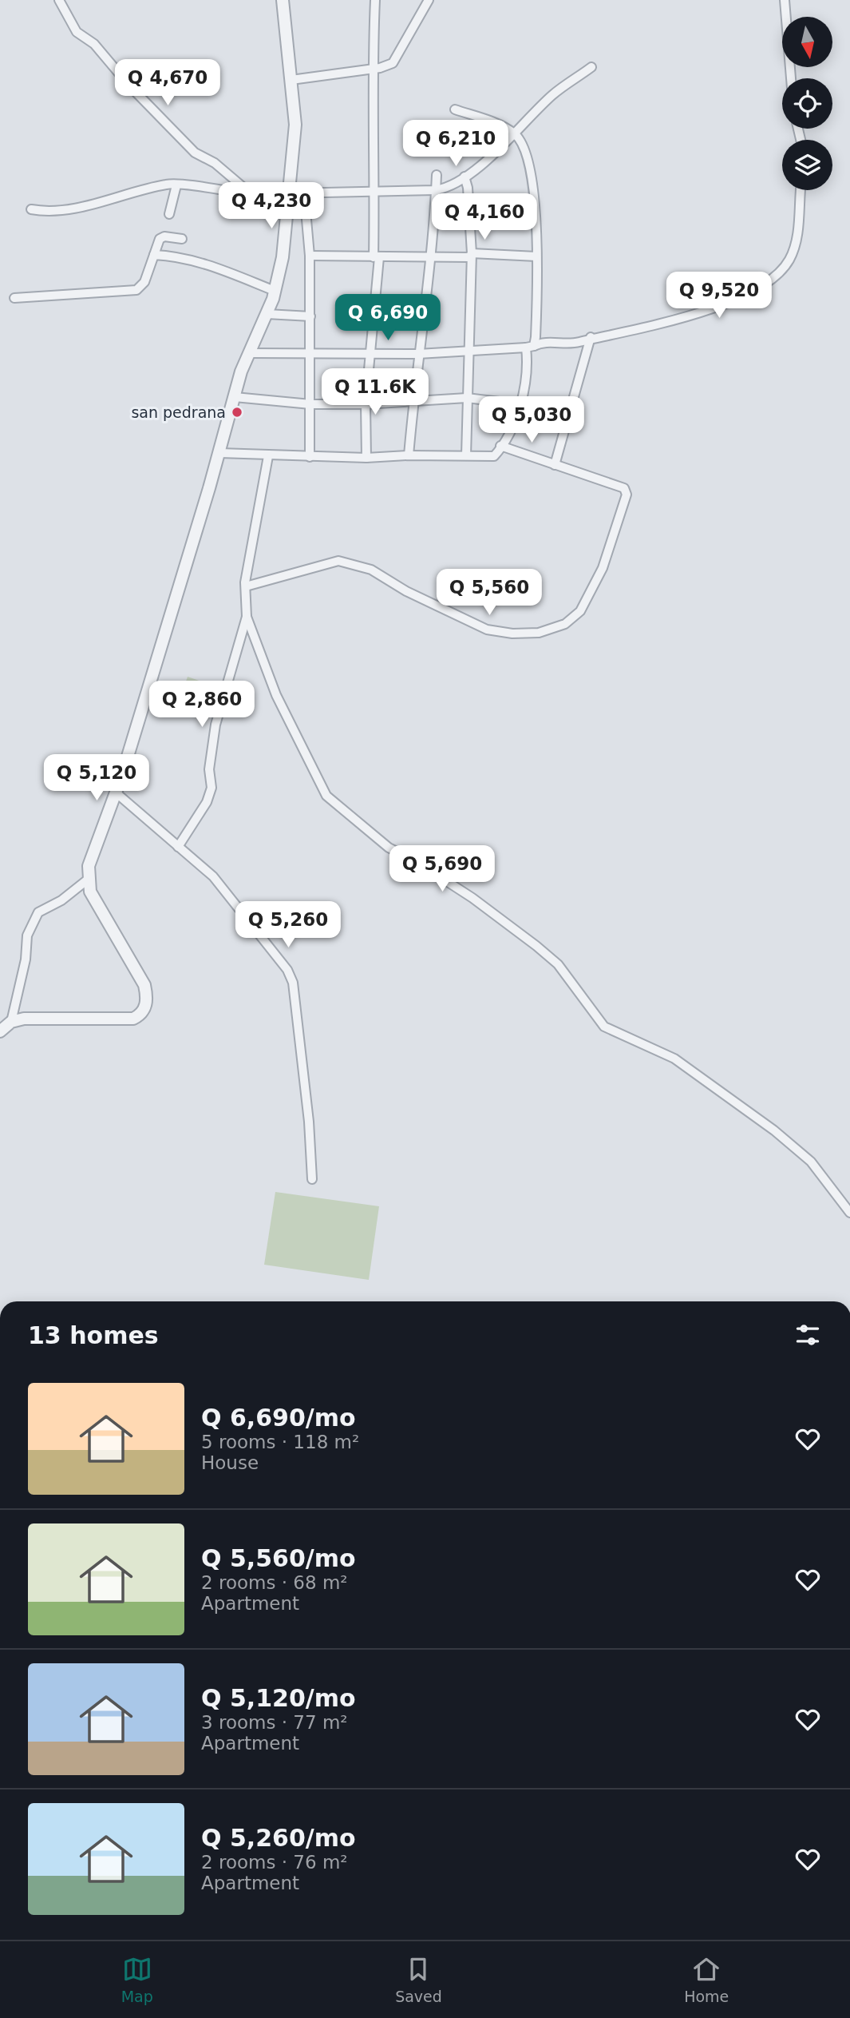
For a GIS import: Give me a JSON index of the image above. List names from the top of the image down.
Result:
{
  "places": ["san pedrana"],
  "north": "bottom",
  "page": {
    "price": [
      "Q 4,670",
      "Q 6,210",
      "Q 4,230",
      "Q 4,160",
      "Q 9,520",
      "Q 6,690",
      "Q 11.6K",
      "Q 5,030",
      "Q 5,560",
      "Q 2,860",
      "Q 5,120",
      "Q 5,690",
      "Q 5,260"
    ],
    "heading": "13 homes",
    "list": [
      {
        "name": "Q 6,690/mo",
        "note": "5 rooms · 118 m² · House"
      },
      {
        "name": "Q 5,560/mo",
        "note": "2 rooms · 68 m² · Apartment"
      },
      {
        "name": "Q 5,120/mo",
        "note": "3 rooms · 77 m² · Apartment"
      },
      {
        "name": "Q 5,260/mo",
        "note": "2 rooms · 76 m² · Apartment"
      }
    ],
    "tabs": ["Map", "Saved", "Home"]
  }
}
